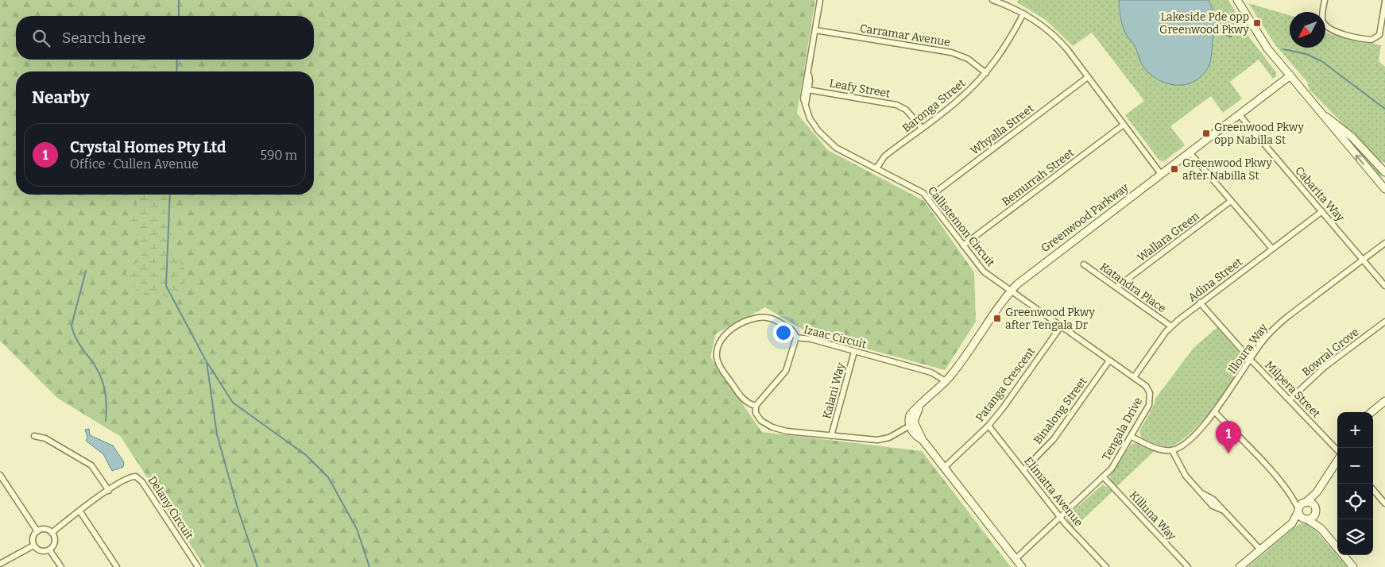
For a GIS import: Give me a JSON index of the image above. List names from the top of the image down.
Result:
{
  "streets": {
    "street": [
      "Carramar Avenue",
      "Leafy Street",
      "Baronga Street",
      "Whyalla Street",
      "Bemurrah Street",
      "Cabarita Way",
      "Greenwood Parkway",
      "Callistemon Circuit",
      "Wallara Green",
      "Adina Street",
      "Katandra Place",
      "Izaac Circuit",
      "Illoura Way",
      "Bowral Grove",
      "Patanga Crescent",
      "Milpera Street",
      "Kalani Way",
      "Binalong Street",
      "Tengala Drive",
      "Elimatta Avenue",
      "Delany Circuit",
      "Killuna Way"
    ]
  },
  "crossings": [
    ["Carramar Avenue", "Baronga Street"],
    ["Carramar Avenue", "Callistemon Circuit"],
    ["Leafy Street", "Baronga Street"],
    ["Leafy Street", "Callistemon Circuit"],
    ["Baronga Street", "Callistemon Circuit"],
    ["Whyalla Street", "Callistemon Circuit"],
    ["Bemurrah Street", "Callistemon Circuit"],
    ["Cabarita Way", "Greenwood Parkway"],
    ["Cabarita Way", "Adina Street"],
    ["Cabarita Way", "Illoura Way"],
    ["Greenwood Parkway", "Callistemon Circuit"],
    ["Greenwood Parkway", "Izaac Circuit"],
    ["Greenwood Parkway", "Tengala Drive"],
    ["Callistemon Circuit", "Tengala Drive"],
    ["Wallara Green", "Katandra Place"],
    ["Adina Street", "Katandra Place"],
    ["Adina Street", "Milpera Street"],
    ["Adina Street", "Tengala Drive"],
    ["Izaac Circuit", "Kalani Way"],
    ["Illoura Way", "Milpera Street"],
    ["Bowral Grove", "Milpera Street"],
    ["Patanga Crescent", "Tengala Drive"],
    ["Patanga Crescent", "Elimatta Avenue"],
    ["Binalong Street", "Tengala Drive"],
    ["Binalong Street", "Elimatta Avenue"],
    ["Tengala Drive", "Elimatta Avenue"],
    ["Tengala Drive", "Killuna Way"]
  ],
  "places": {
    "transit": [
      "Lakeside Pde opp Greenwood Pkwy",
      "Greenwood Pkwy opp Nabilla St",
      "Greenwood Pkwy after Nabilla St",
      "Greenwood Pkwy after Tengala Dr"
    ]
  },
  "north": "bottom left",
  "page": {
    "search": "Search here",
    "heading": "Nearby",
    "list": [
      {
        "mark": "1",
        "name": "Crystal Homes Pty Ltd",
        "note": "Office · Cullen Avenue",
        "value": "590 m"
      }
    ],
    "map_buttons": ["+", "−"],
    "pins": "1"
  }
}
